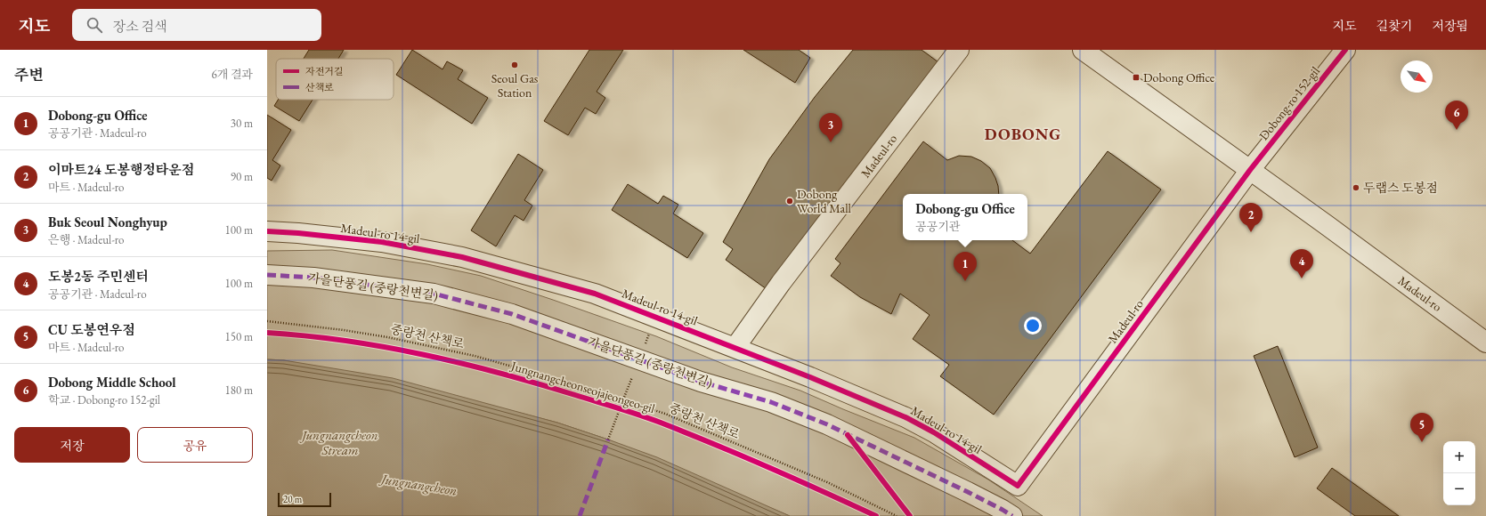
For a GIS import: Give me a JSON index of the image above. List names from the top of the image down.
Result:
{
  "streets": {
    "street": [
      "Dobong-ro 152-gil",
      "Madeul-ro",
      "Madeul-ro 14-gil",
      "가을단풍길 (중랑천변길)"
    ],
    "path": ["중랑천 산책로"],
    "cycle path": ["Jungnangcheonseojajeongeo-gil"]
  },
  "crossings": [
    ["Dobong-ro 152-gil", "Madeul-ro"],
    ["Madeul-ro", "Madeul-ro 14-gil"]
  ],
  "districts": ["DOBONG"],
  "water": ["Jungnangcheon Stream", "Jungnangcheon"],
  "places": {
    "other": ["Seoul Gas Station", "두랩스 도봉점", "Dobong World Mall"],
    "transit": ["Dobong Office"]
  },
  "legend": ["자전거길", "산책로"],
  "scale_bar": "20 m",
  "north": "bottom right",
  "page": {
    "header": "지도",
    "search": "장소 검색",
    "nav": ["지도", "길찾기", "저장됨"],
    "heading": ["주변", "6개 결과"],
    "list": [
      {
        "mark": "1",
        "name": "Dobong-gu Office",
        "note": "공공기관 · Madeul-ro",
        "value": "30 m"
      },
      {
        "mark": "2",
        "name": "이마트24 도봉행정타운점",
        "note": "마트 · Madeul-ro",
        "value": "90 m"
      },
      {
        "mark": "3",
        "name": "Buk Seoul Nonghyup",
        "note": "은행 · Madeul-ro",
        "value": "100 m"
      },
      {
        "mark": "4",
        "name": "도봉2동 주민센터",
        "note": "공공기관 · Madeul-ro",
        "value": "100 m"
      },
      {
        "mark": "5",
        "name": "CU 도봉연우점",
        "note": "마트 · Madeul-ro",
        "value": "150 m"
      },
      {
        "mark": "6",
        "name": "Dobong Middle School",
        "note": "학교 · Dobong-ro 152-gil",
        "value": "180 m"
      }
    ],
    "pins": [
      "6",
      "3",
      "2",
      "4",
      "1",
      "5"
    ],
    "popup": ["Dobong-gu Office", "공공기관"],
    "buttons": ["저장", "공유"],
    "map_buttons": ["+", "−"],
    "scale": "20 m"
  }
}
